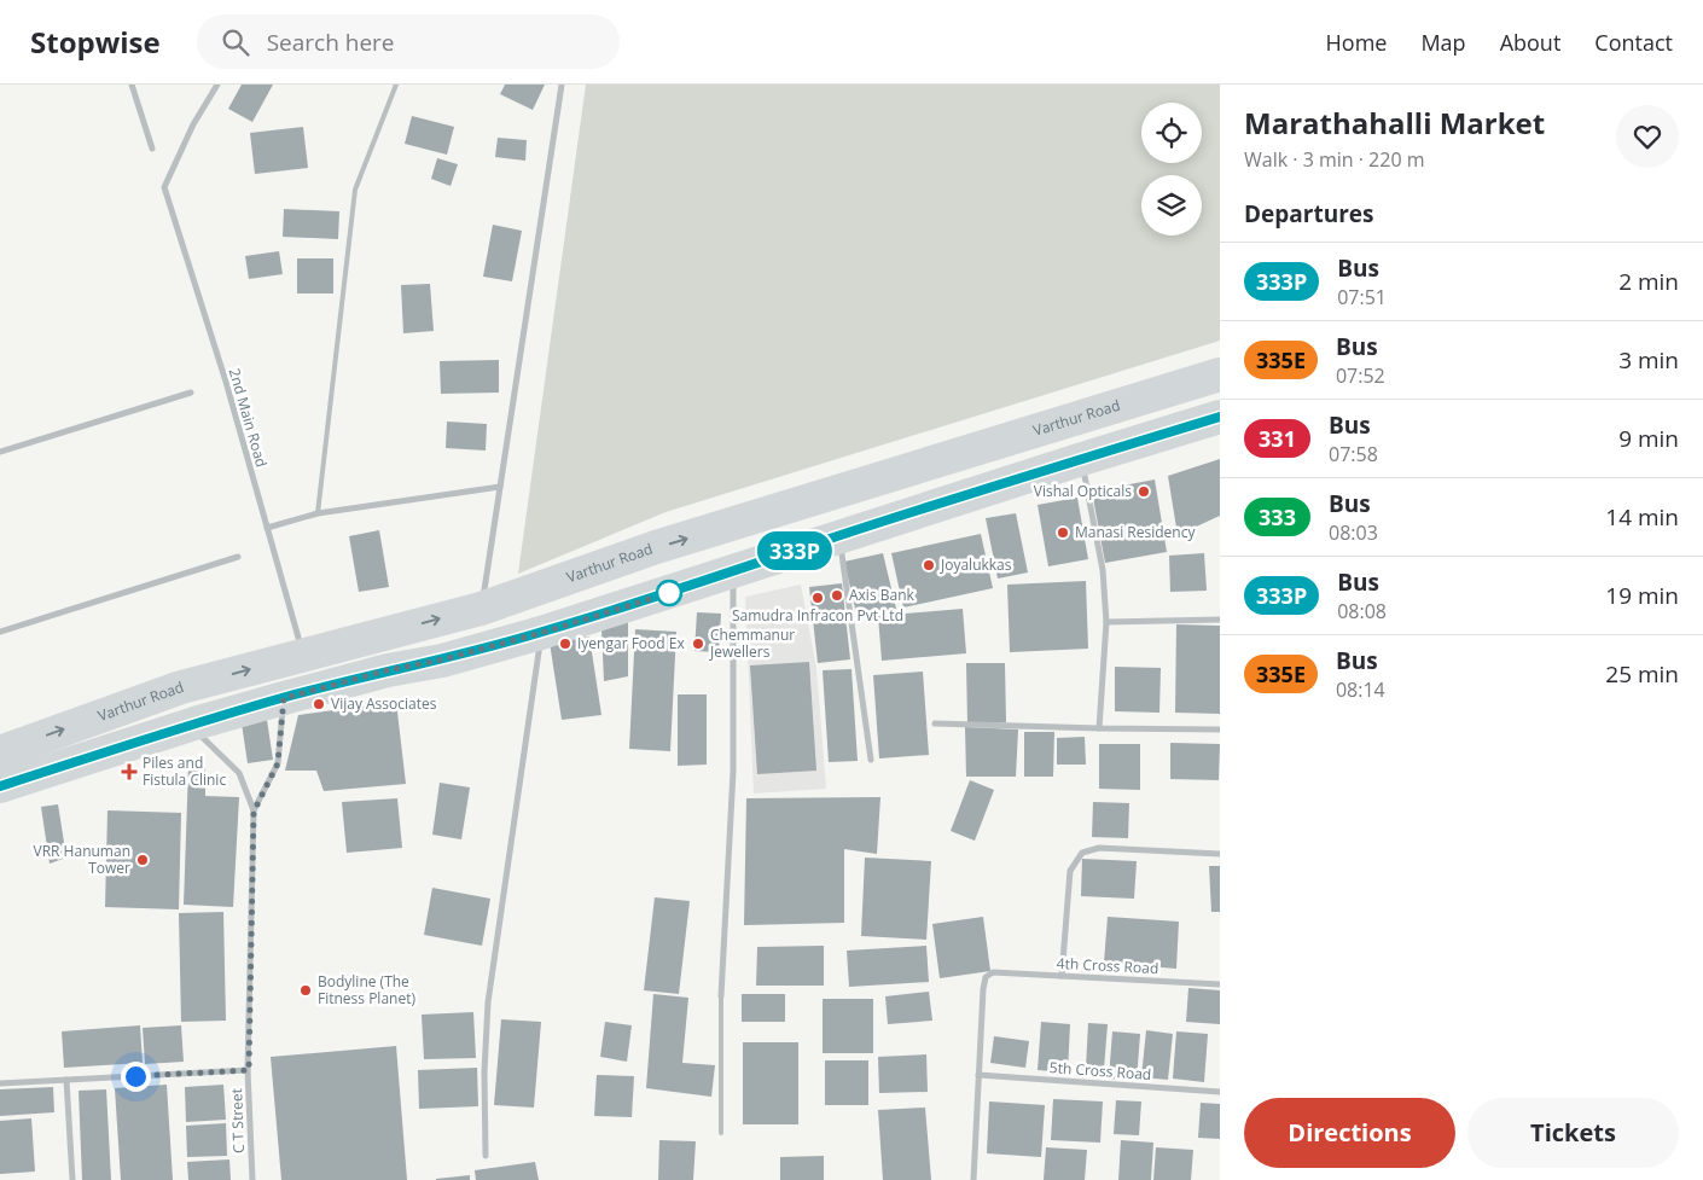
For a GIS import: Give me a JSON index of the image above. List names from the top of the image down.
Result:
{
  "streets": {
    "main road": ["Varthur Road"],
    "street": [
      "2nd Main Road",
      "4th Cross Road",
      "5th Cross Road",
      "C T Street"
    ]
  },
  "crossings": [
    ["2nd Main Road", "Varthur Road"],
    ["4th Cross Road", "5th Cross Road"]
  ],
  "places": {
    "other": [
      "Vishal Opticals",
      "Manasi Residency",
      "Joyalukkas",
      "Axis Bank",
      "Samudra Infracon Pvt Ltd",
      "Iyengar Food Ex",
      "Chemmanur Jewellers",
      "Vijay Associates",
      "VRR Hanuman Tower",
      "Bodyline (The Fitness Planet)"
    ],
    "health": ["Piles and Fistula Clinic"]
  },
  "lines": ["bus line 333P"],
  "page": {
    "header": "Stopwise",
    "search": "Search here",
    "nav": [
      "Home",
      "Map",
      "About",
      "Contact"
    ],
    "on_map": "333P",
    "heading": [
      ["Marathahalli Market", "Walk · 3 min · 220 m"],
      "Departures"
    ],
    "list": [
      {
        "mark": "333P",
        "name": "Bus",
        "note": "07:51",
        "value": "2 min"
      },
      {
        "mark": "335E",
        "name": "Bus",
        "note": "07:52",
        "value": "3 min"
      },
      {
        "mark": "331",
        "name": "Bus",
        "note": "07:58",
        "value": "9 min"
      },
      {
        "mark": "333",
        "name": "Bus",
        "note": "08:03",
        "value": "14 min"
      },
      {
        "mark": "333P",
        "name": "Bus",
        "note": "08:08",
        "value": "19 min"
      },
      {
        "mark": "335E",
        "name": "Bus",
        "note": "08:14",
        "value": "25 min"
      }
    ],
    "buttons": ["Directions", "Tickets"]
  }
}
